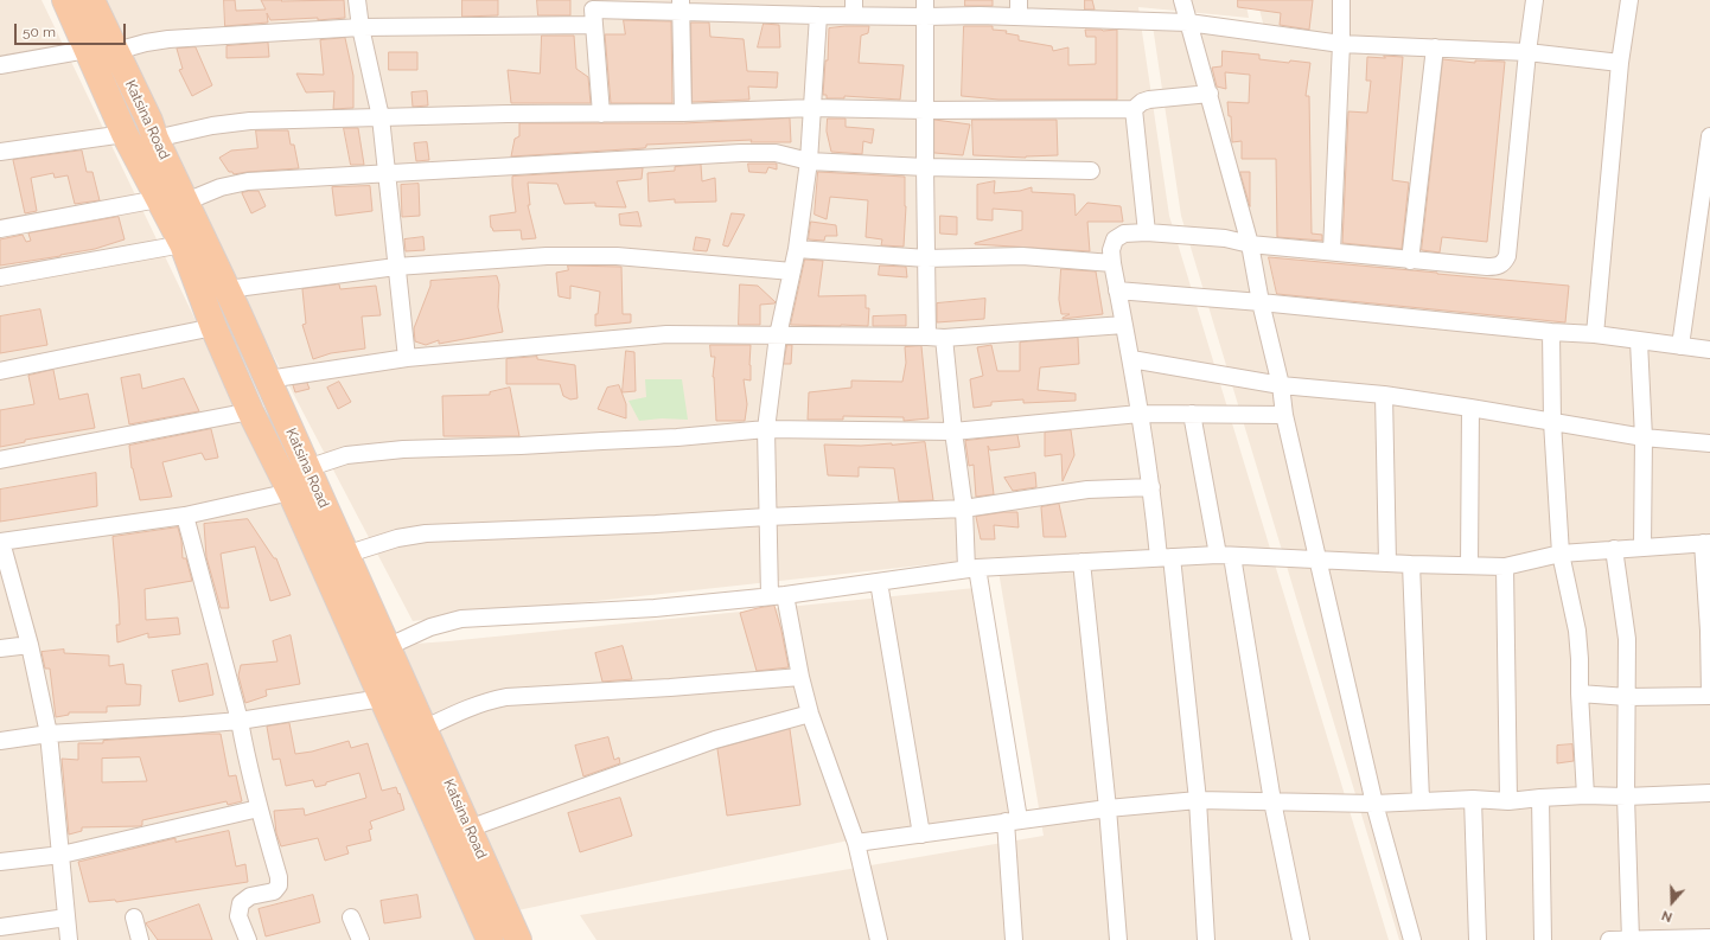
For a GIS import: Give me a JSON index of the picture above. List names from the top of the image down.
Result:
{
  "streets": {
    "highway": ["Katsina Road"]
  },
  "scale_bar": "50 m",
  "north": "bottom"
}
